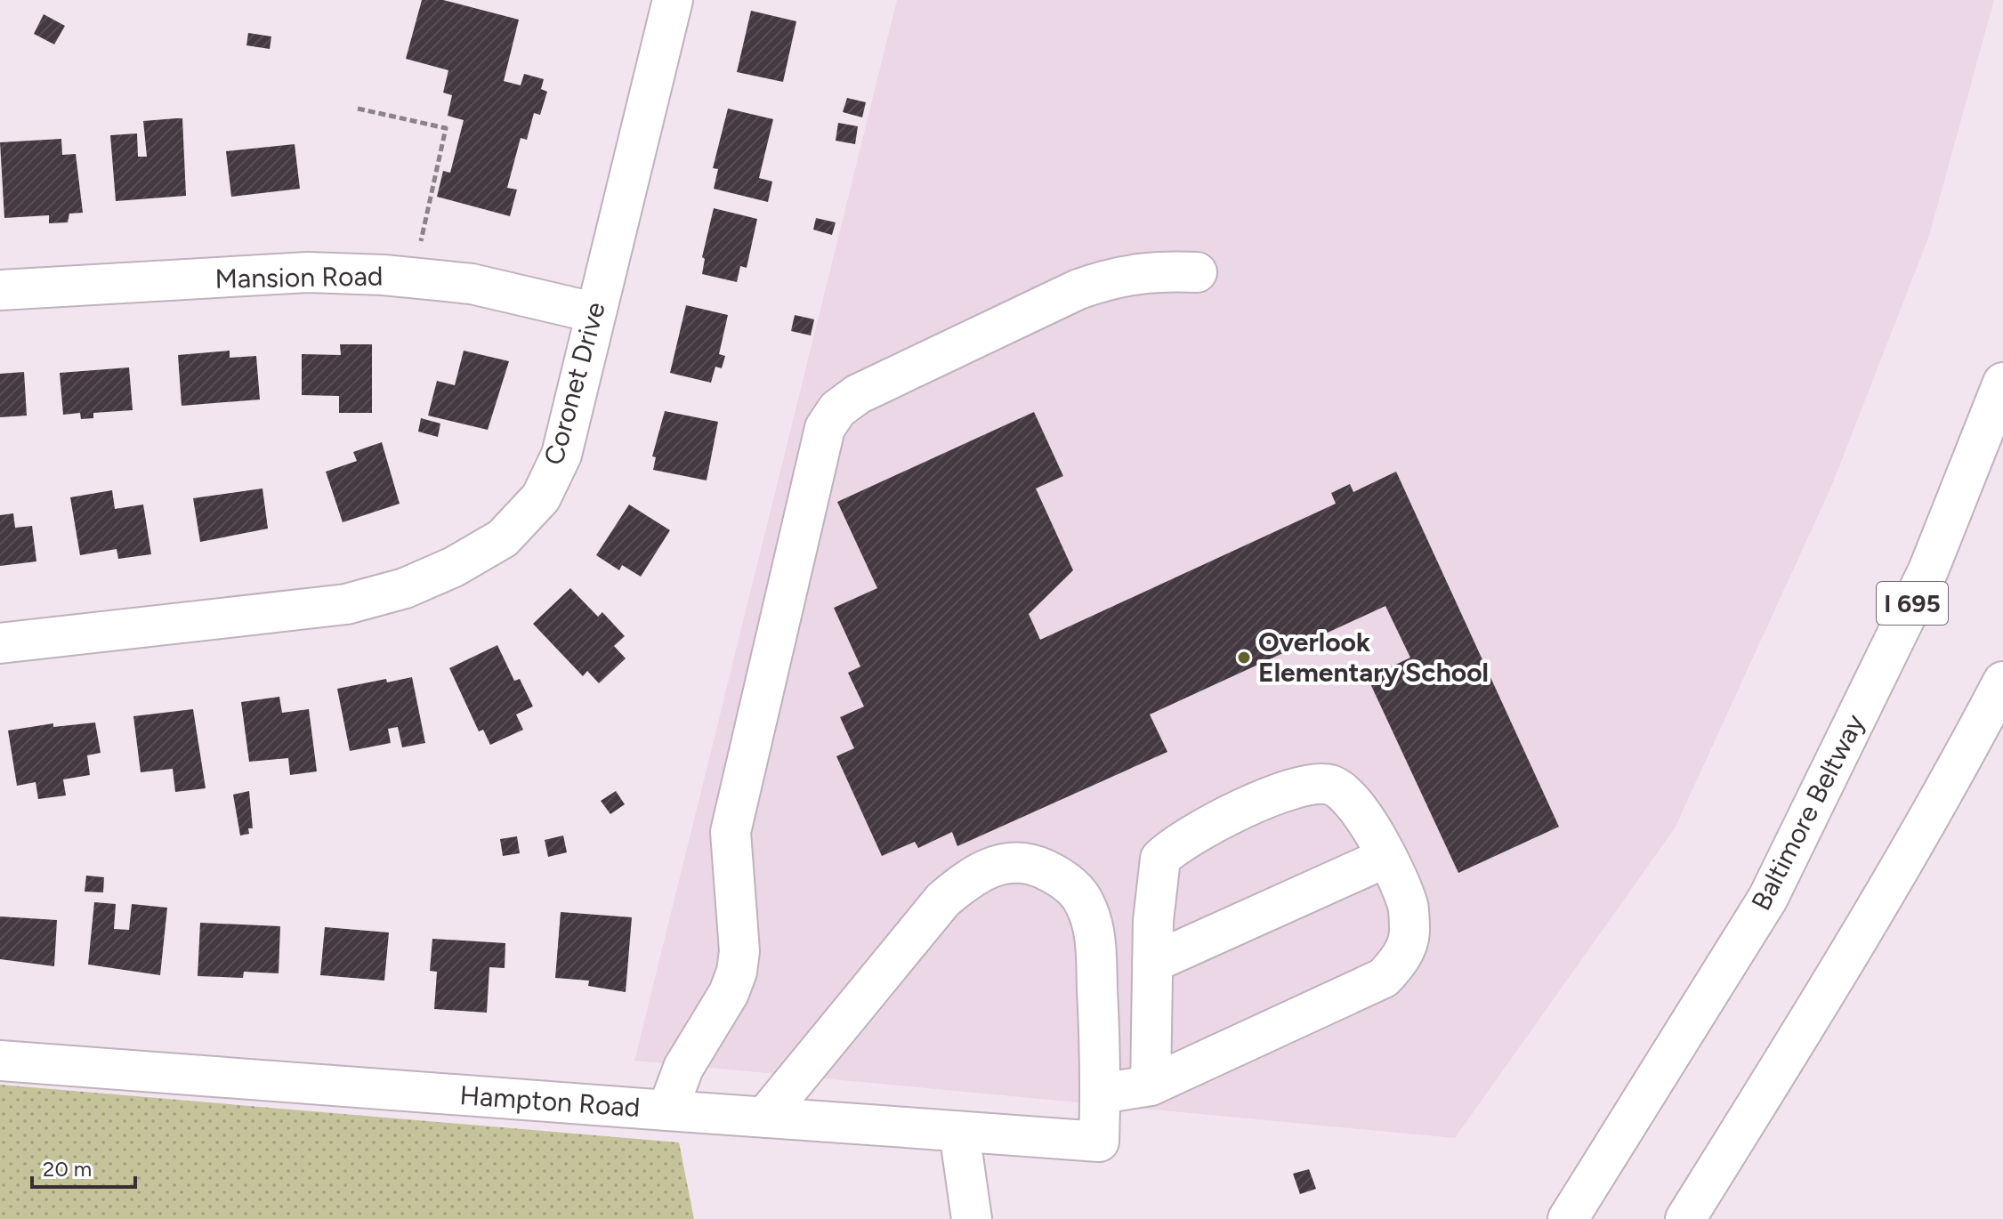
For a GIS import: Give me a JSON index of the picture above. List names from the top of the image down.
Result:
{
  "streets": {
    "main road": [
      "Mansion Road",
      "Coronet Drive",
      "I 695",
      "Baltimore Beltway",
      "Hampton Road"
    ]
  },
  "crossings": [
    ["Mansion Road", "Coronet Drive"]
  ],
  "places": ["Overlook Elementary School"],
  "scale_bar": "20 m"
}
